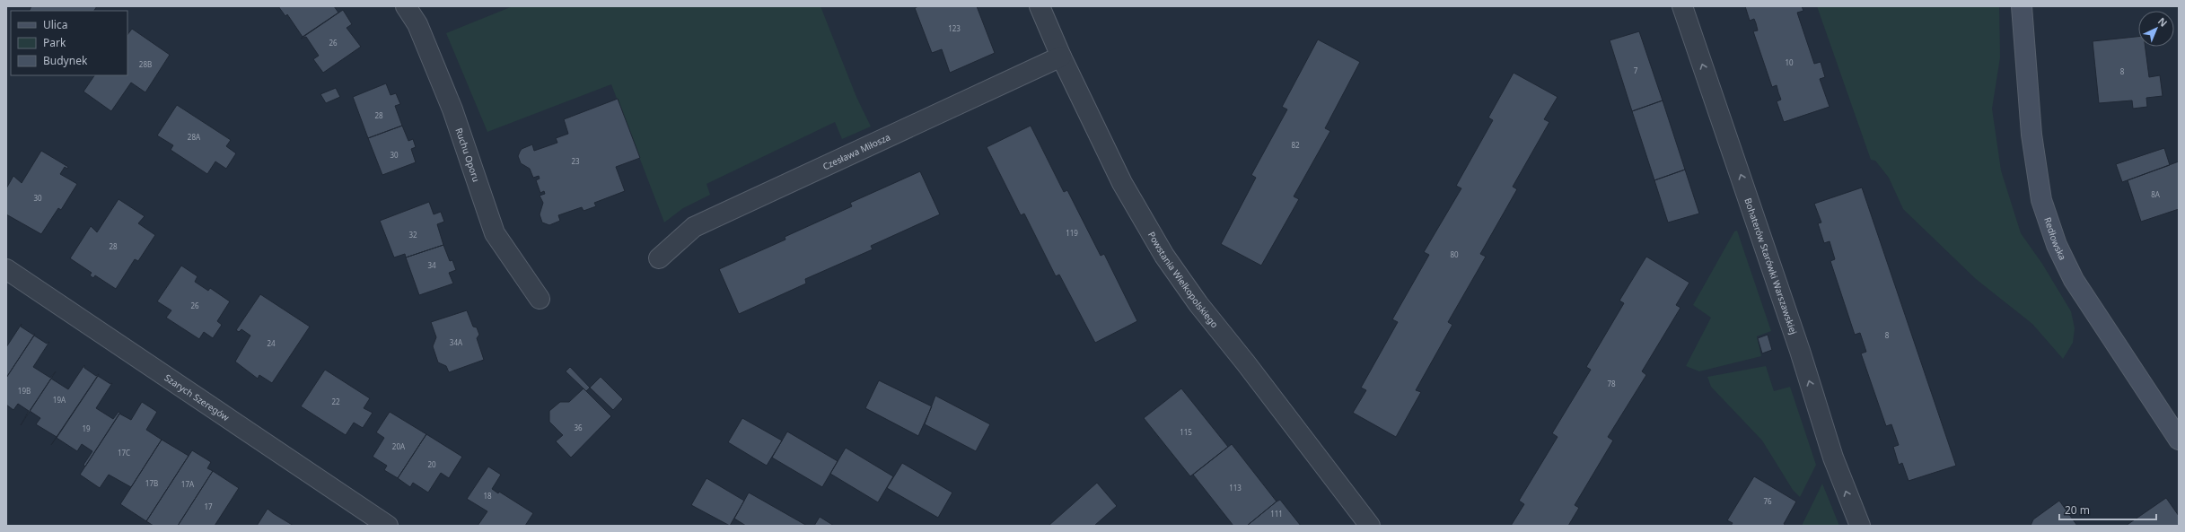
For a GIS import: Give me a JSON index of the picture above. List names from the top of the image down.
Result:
{
  "streets": {
    "street": [
      "Czesława Miłosza",
      "Ruchu Oporu",
      "Redłowska",
      "Bohaterów Starówki Warszawskiej",
      "Powstania Wielkopolskiego",
      "Szarych Szeregów"
    ]
  },
  "crossings": [
    ["Czesława Miłosza", "Powstania Wielkopolskiego"]
  ],
  "one_way": ["Bohaterów Starówki Warszawskiej"],
  "house_numbers": [
    "123",
    "26",
    "10",
    "28B",
    "7",
    "8",
    "28",
    "28A",
    "82",
    "30",
    "23",
    "8A",
    "30",
    "119",
    "32",
    "28",
    "80",
    "34",
    "26",
    "8",
    "34A",
    "24",
    "78",
    "19B",
    "19A",
    "22",
    "36",
    "19",
    "115",
    "20A",
    "17C",
    "20",
    "17B",
    "17A",
    "113",
    "18",
    "76",
    "17",
    "111"
  ],
  "legend": ["Ulica", "Park", "Budynek"],
  "scale_bar": "20 m",
  "north": "top right"
}
